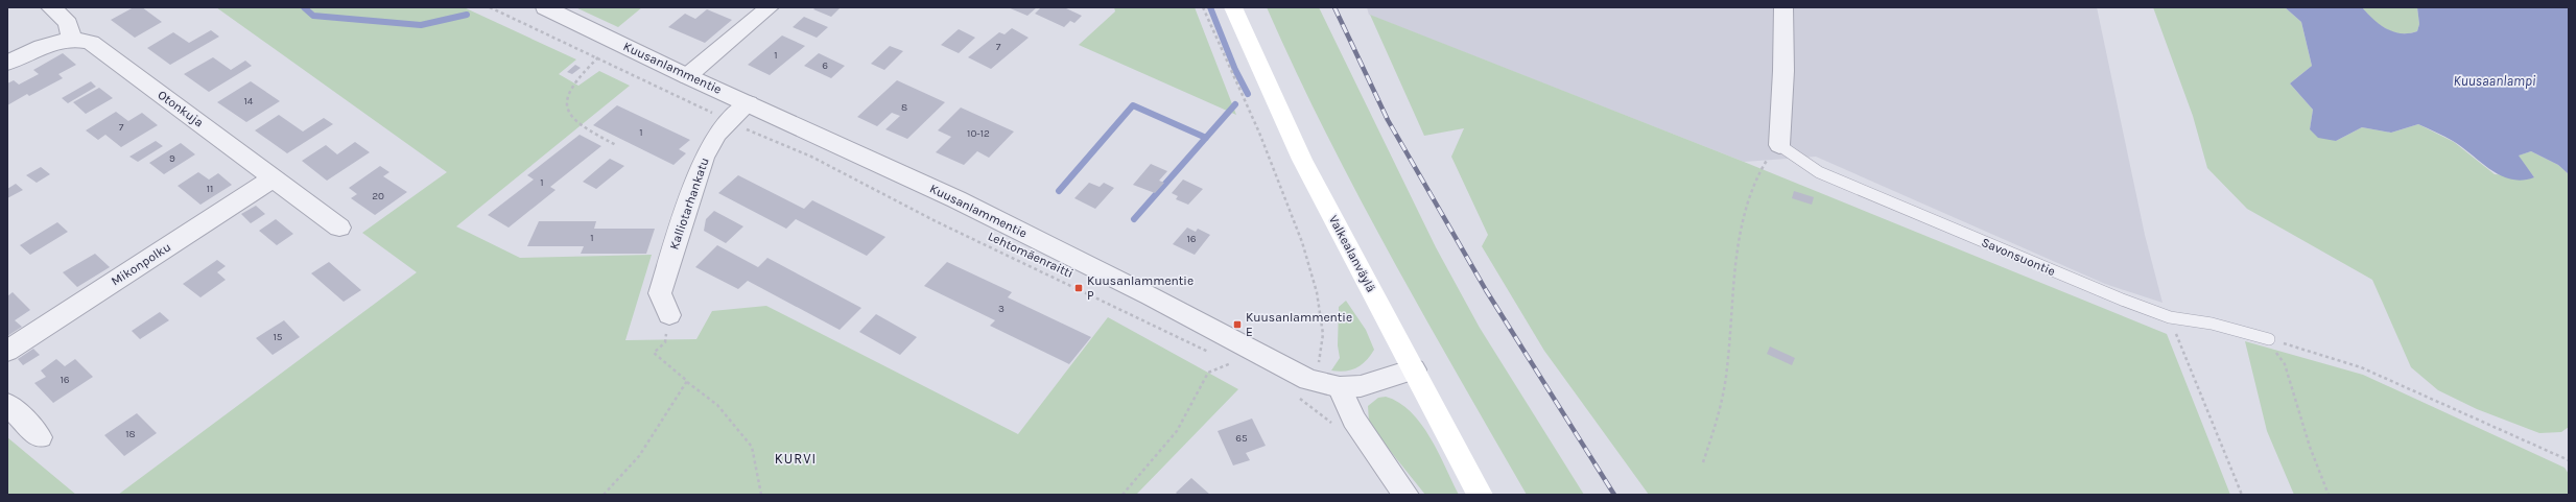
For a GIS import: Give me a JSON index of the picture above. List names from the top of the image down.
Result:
{
  "streets": {
    "main road": ["Valkealanväylä"],
    "street": [
      "Kuusanlammentie",
      "Otonkuja",
      "Kalliotarhankatu",
      "Mikonpolku"
    ],
    "lane": ["Savonsuontie"],
    "path": ["Lehtomäenraitti"]
  },
  "crossings": [
    ["Kuusanlammentie", "Kalliotarhankatu"],
    ["Kuusanlammentie", "Valkealanväylä"],
    ["Otonkuja", "Mikonpolku"]
  ],
  "districts": ["KURVI"],
  "water": ["Kuusaanlampi"],
  "places": {
    "transit": ["Kuusanlammentie P", "Kuusanlammentie E"]
  },
  "house_numbers": [
    "7",
    "1",
    "6",
    "14",
    "8",
    "7",
    "1",
    "10-12",
    "9",
    "1",
    "11",
    "20",
    "1",
    "16",
    "3",
    "15",
    "16",
    "18",
    "65"
  ]
}
